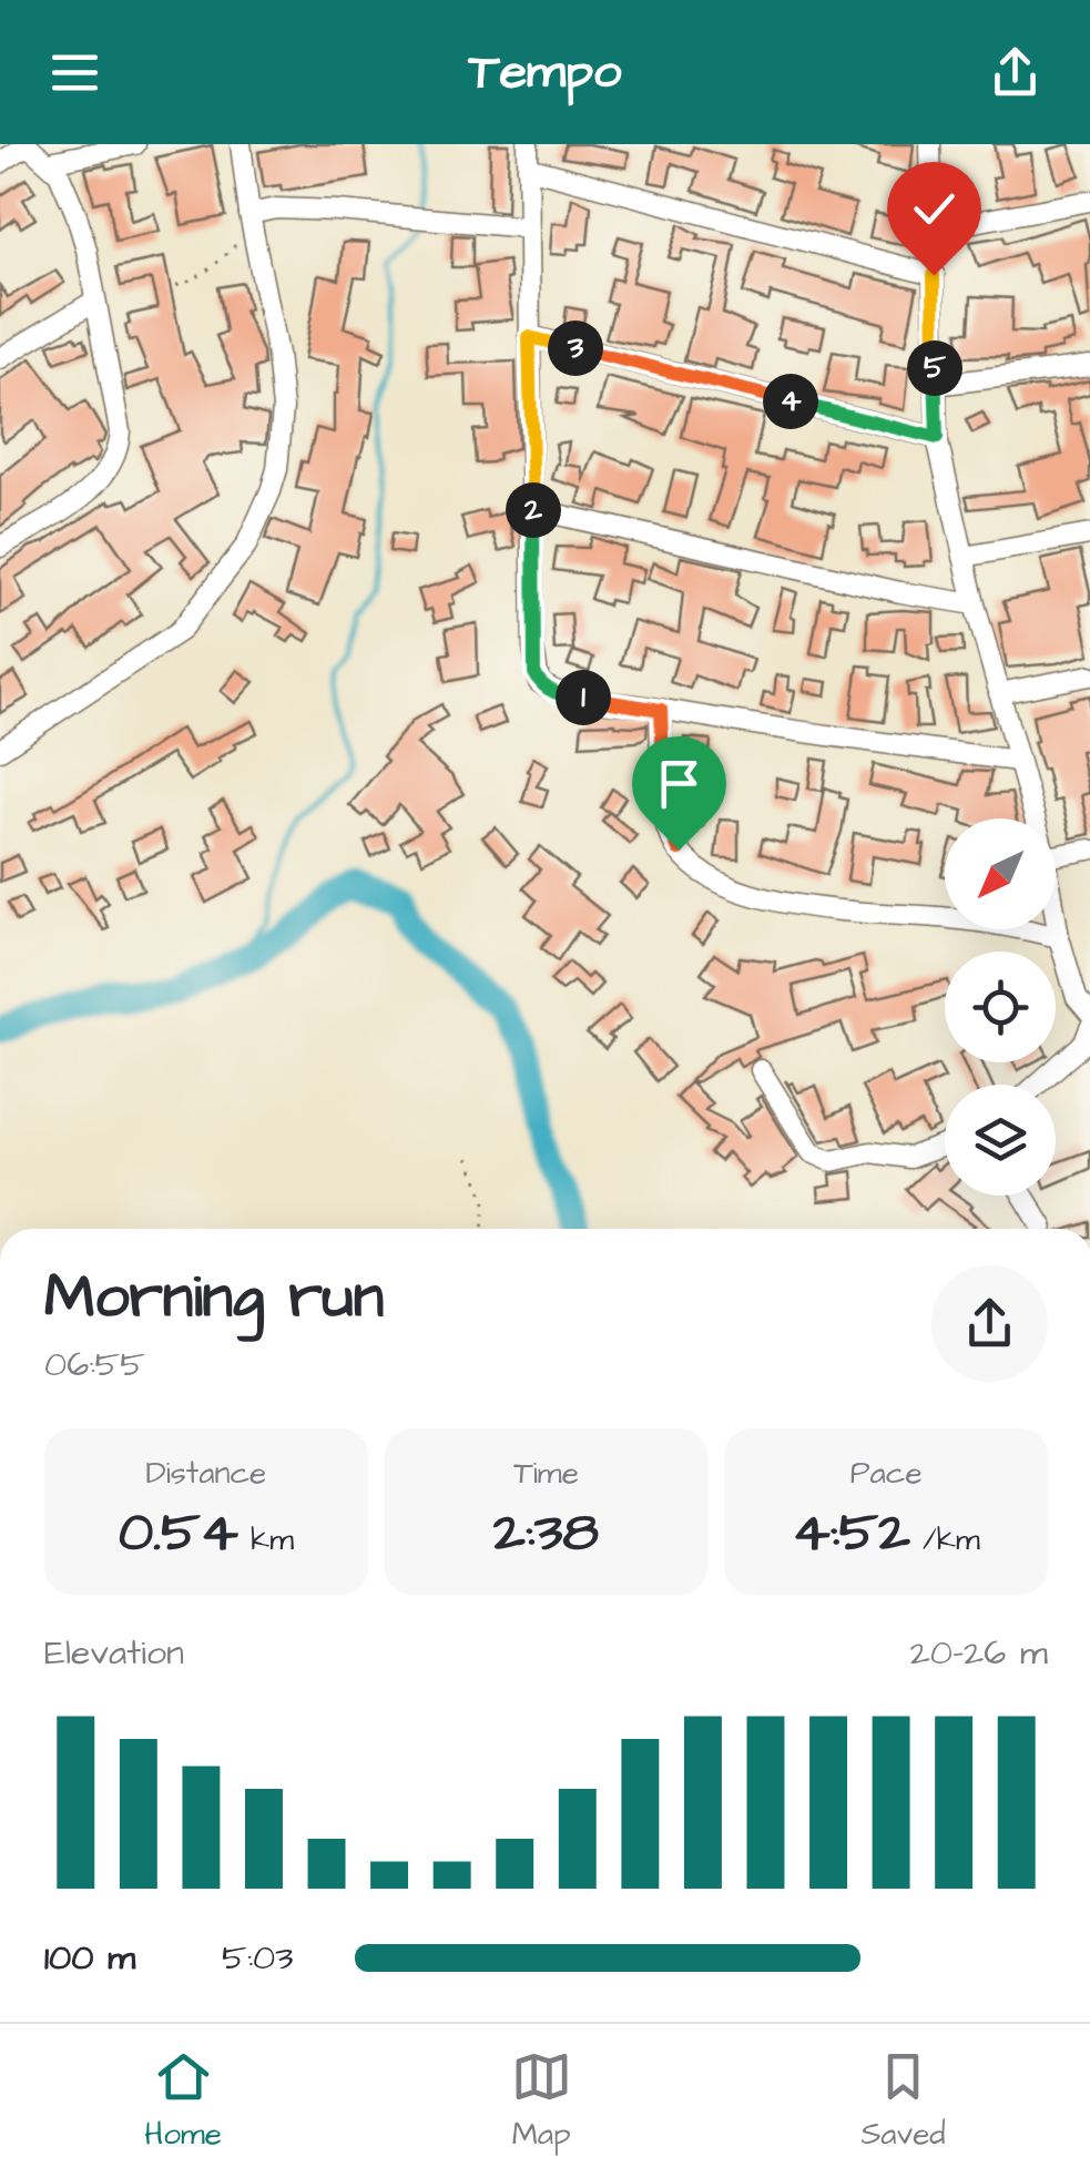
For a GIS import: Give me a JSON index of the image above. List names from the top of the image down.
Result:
{
  "north": "bottom left",
  "page": {
    "header": "Tempo",
    "pins": [
      "3",
      "5",
      "4",
      "2",
      "1"
    ],
    "heading": ["Morning run", "06:55"],
    "stats": [
      ["Distance", "0.54 km"],
      ["Time", "2:38"],
      ["Pace", "4:52 /km"]
    ],
    "chart": ["Elevation", "20–26 m"],
    "list": [
      {
        "name": "100 m",
        "note": "5:03"
      }
    ],
    "tabs": ["Home", "Map", "Saved"]
  }
}
